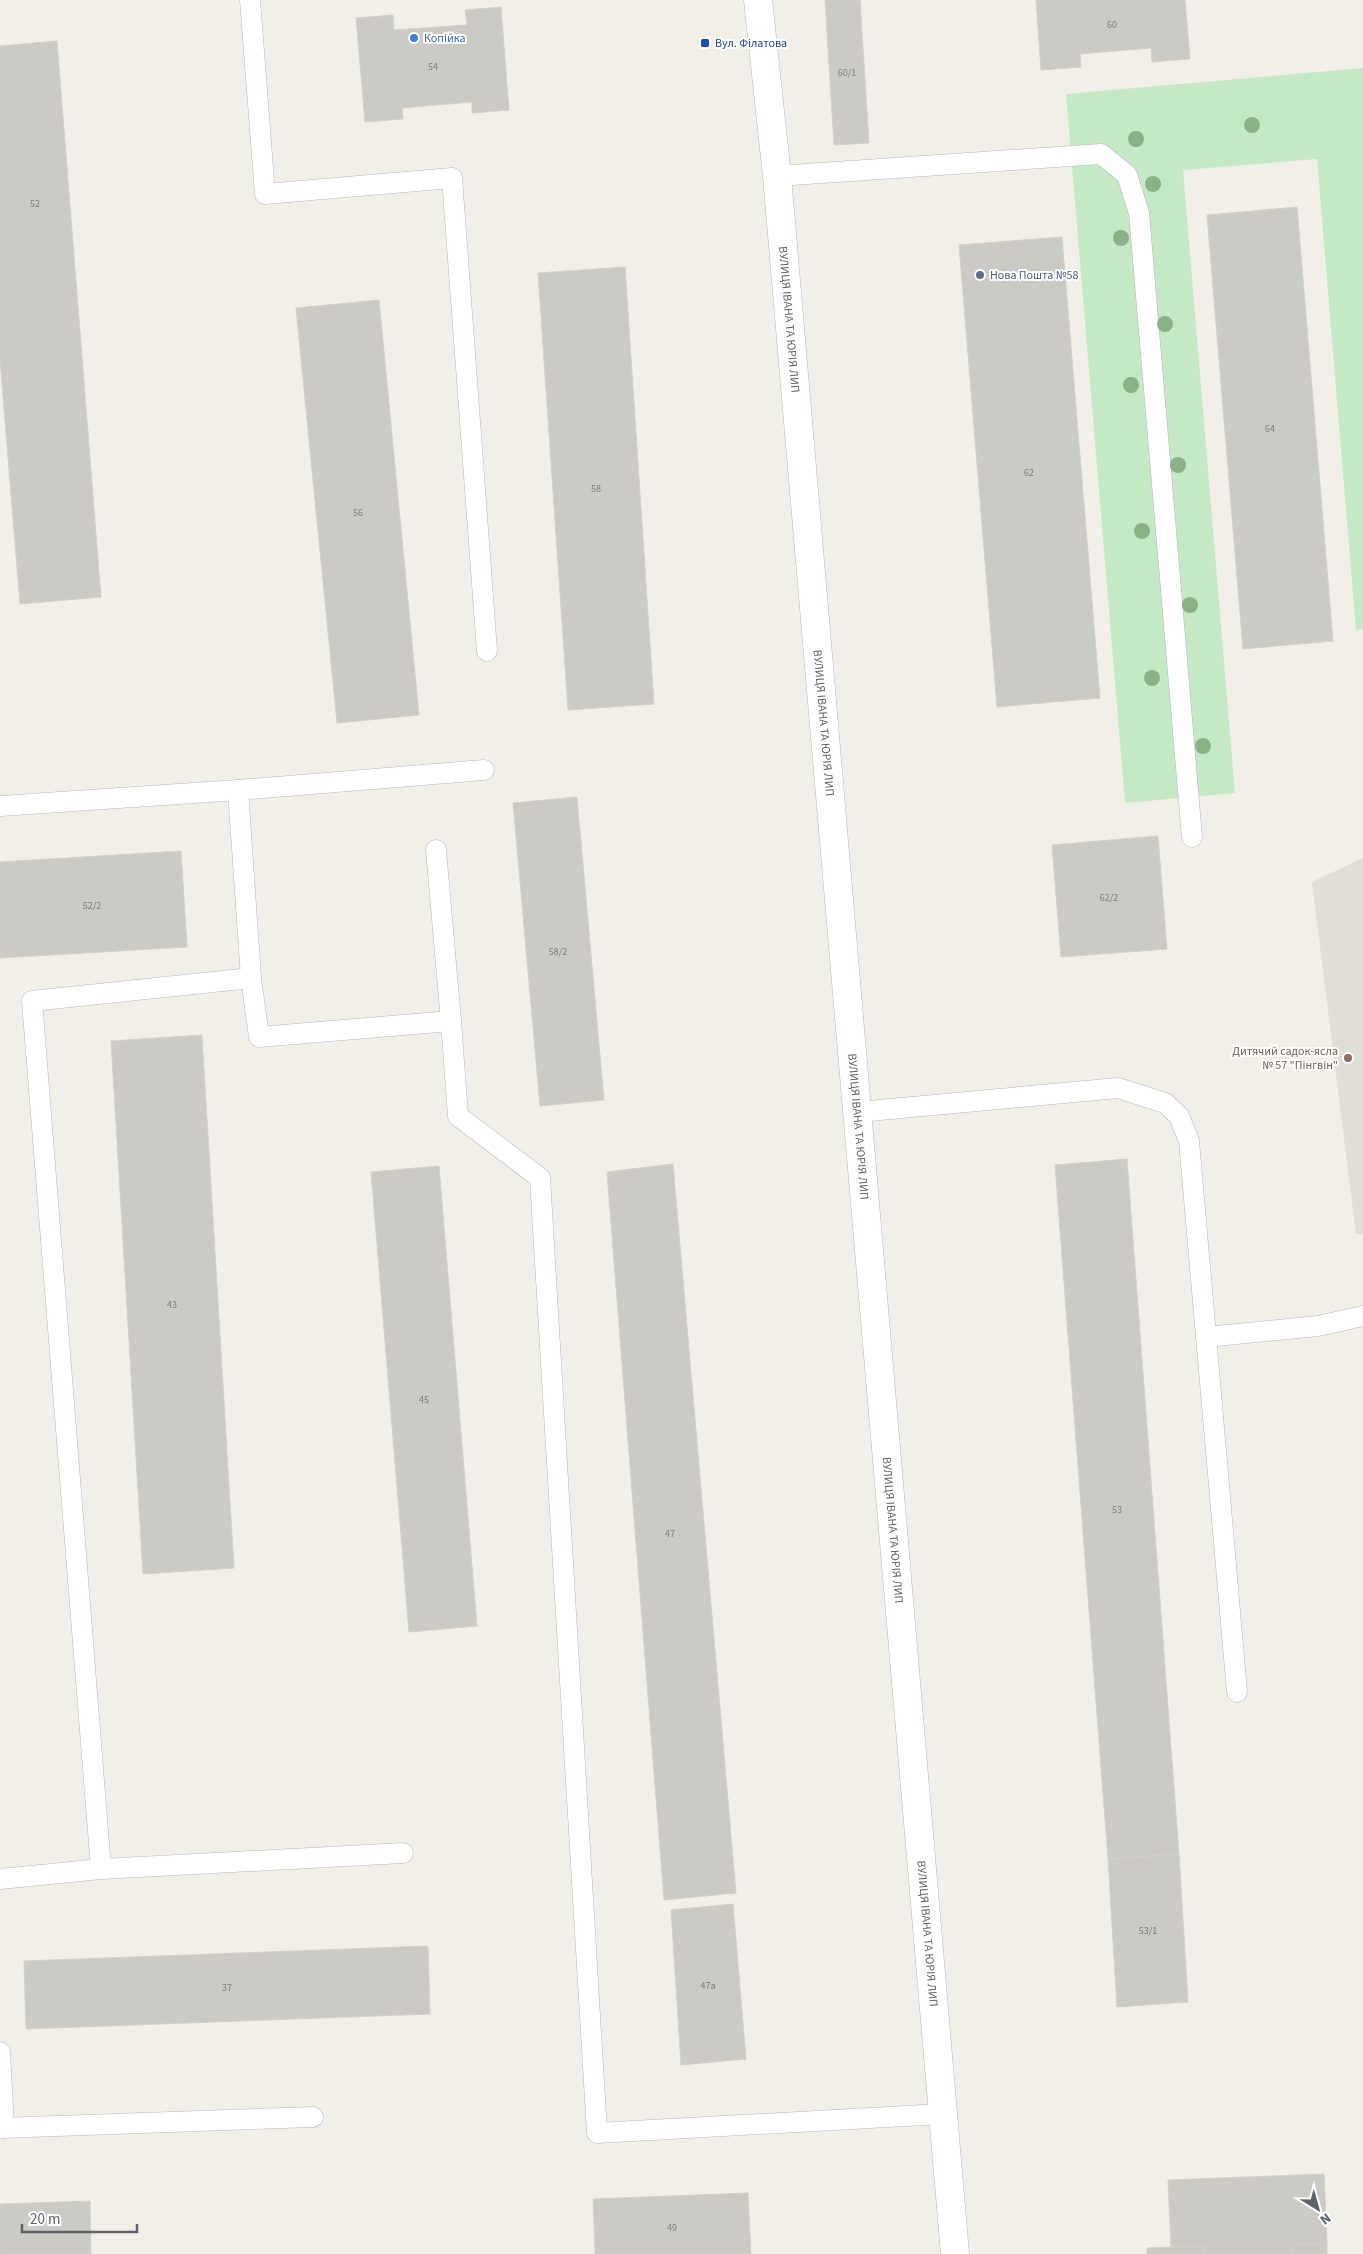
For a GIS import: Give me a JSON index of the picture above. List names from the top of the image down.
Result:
{
  "streets": {
    "street": ["ВУЛИЦЯ ІВАНА ТА ЮРІЯ ЛИП"]
  },
  "places": {
    "other": ["Копійка", "Нова Пошта №58", "Дитячий садок-ясла № 57 \"Пінгвін\""],
    "transit": ["Вул. Філатова"]
  },
  "house_numbers": [
    "60",
    "54",
    "60/1",
    "52",
    "64",
    "62",
    "58",
    "56",
    "62/2",
    "52/2",
    "58/2",
    "43",
    "45",
    "53",
    "47",
    "53/1",
    "47а",
    "37",
    "49"
  ],
  "scale_bar": "20 m",
  "north": "bottom right"
}
